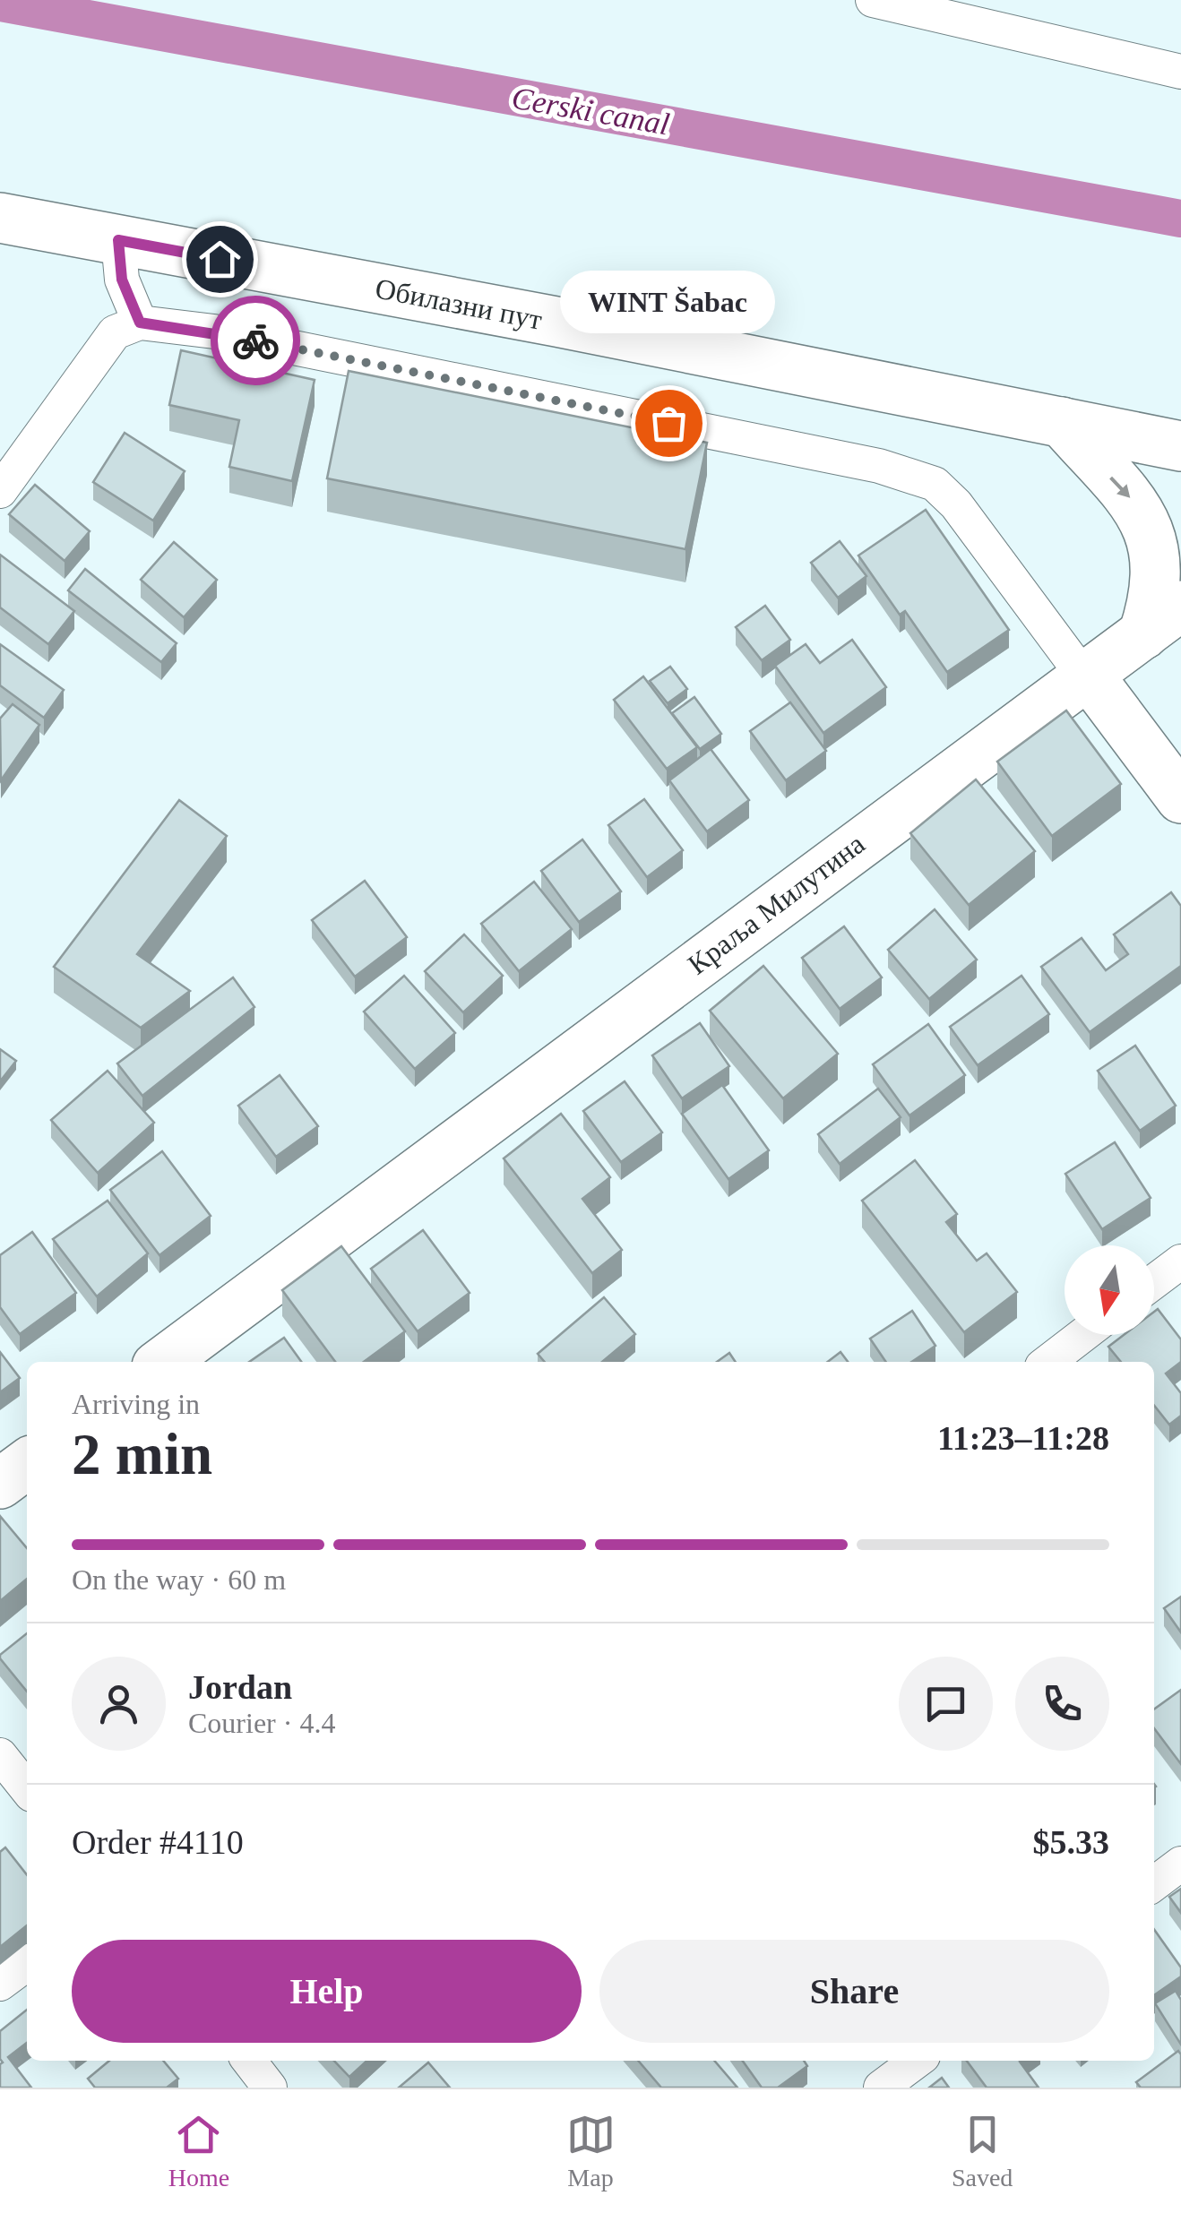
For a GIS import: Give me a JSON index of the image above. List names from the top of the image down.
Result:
{
  "streets": {
    "main road": ["Обилазни пут", "Краља Милутина"]
  },
  "water": ["Cerski canal"],
  "places": ["WINT Šabac"],
  "north": "bottom",
  "page": {
    "bubble": "WINT Šabac",
    "heading": ["2 min", "Arriving in", "11:23–11:28"],
    "panel": [
      "Jordan",
      "Courier · 4.4",
      "Order #4110",
      "$5.33"
    ],
    "bar": "On the way · 60 m",
    "buttons": ["Help", "Share"],
    "tabs": ["Home", "Map", "Saved"]
  }
}
